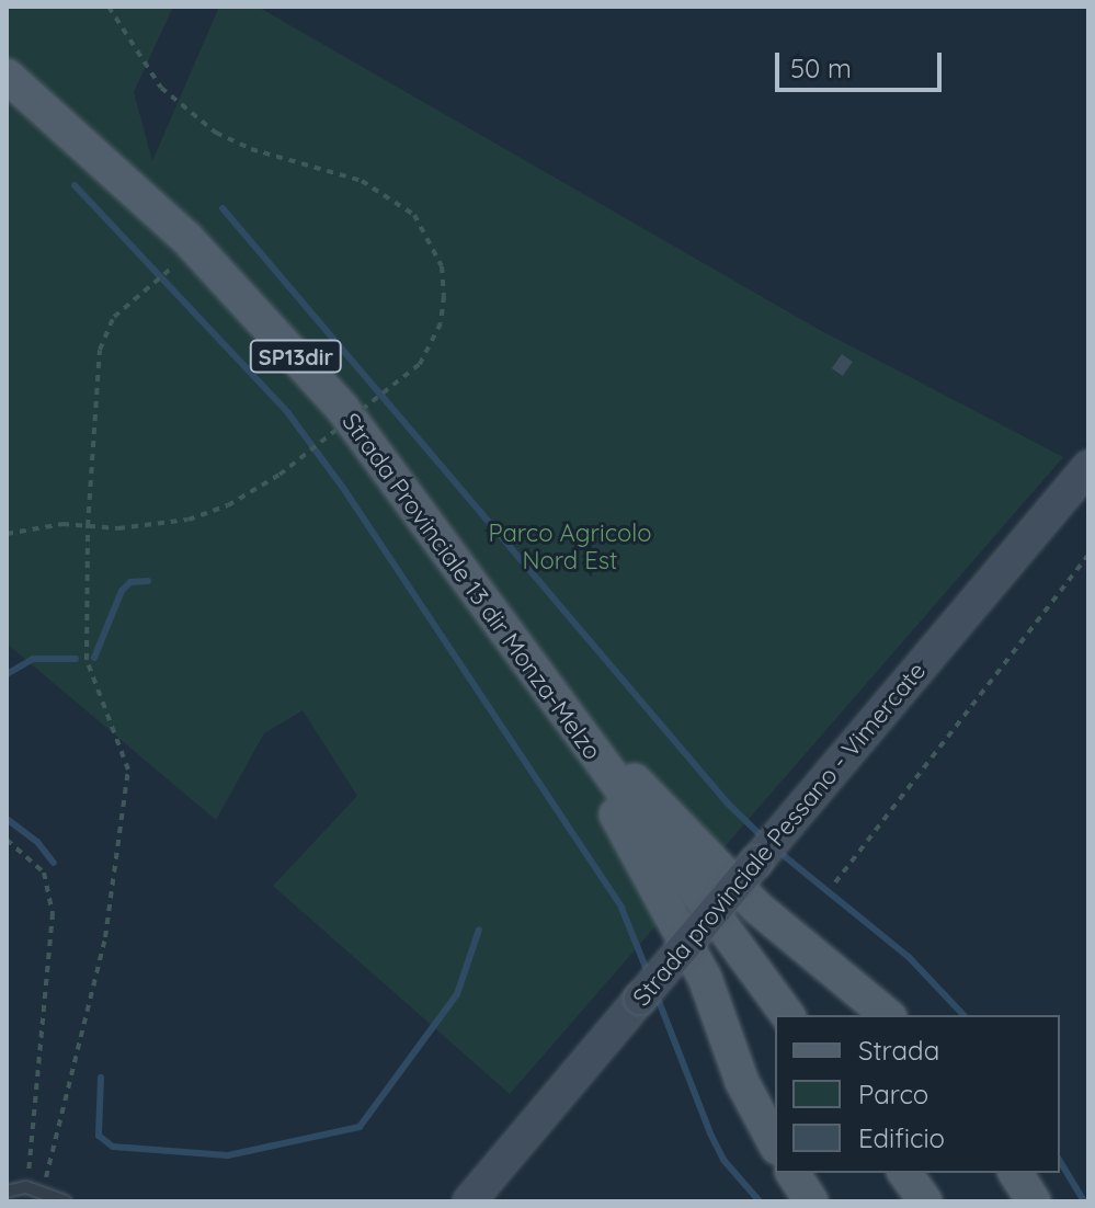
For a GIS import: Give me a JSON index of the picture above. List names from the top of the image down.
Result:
{
  "streets": {
    "main road": ["SP13dir", "Strada Provinciale 13 dir Monza-Melzo"],
    "street": ["Strada provinciale Pessano - Vimercate"]
  },
  "crossings": [
    ["SP13dir", "Strada Provinciale 13 dir Monza-Melzo"]
  ],
  "parks": ["Parco Agricolo Nord Est"],
  "legend": ["Strada", "Parco", "Edificio"],
  "scale_bar": "50 m"
}
